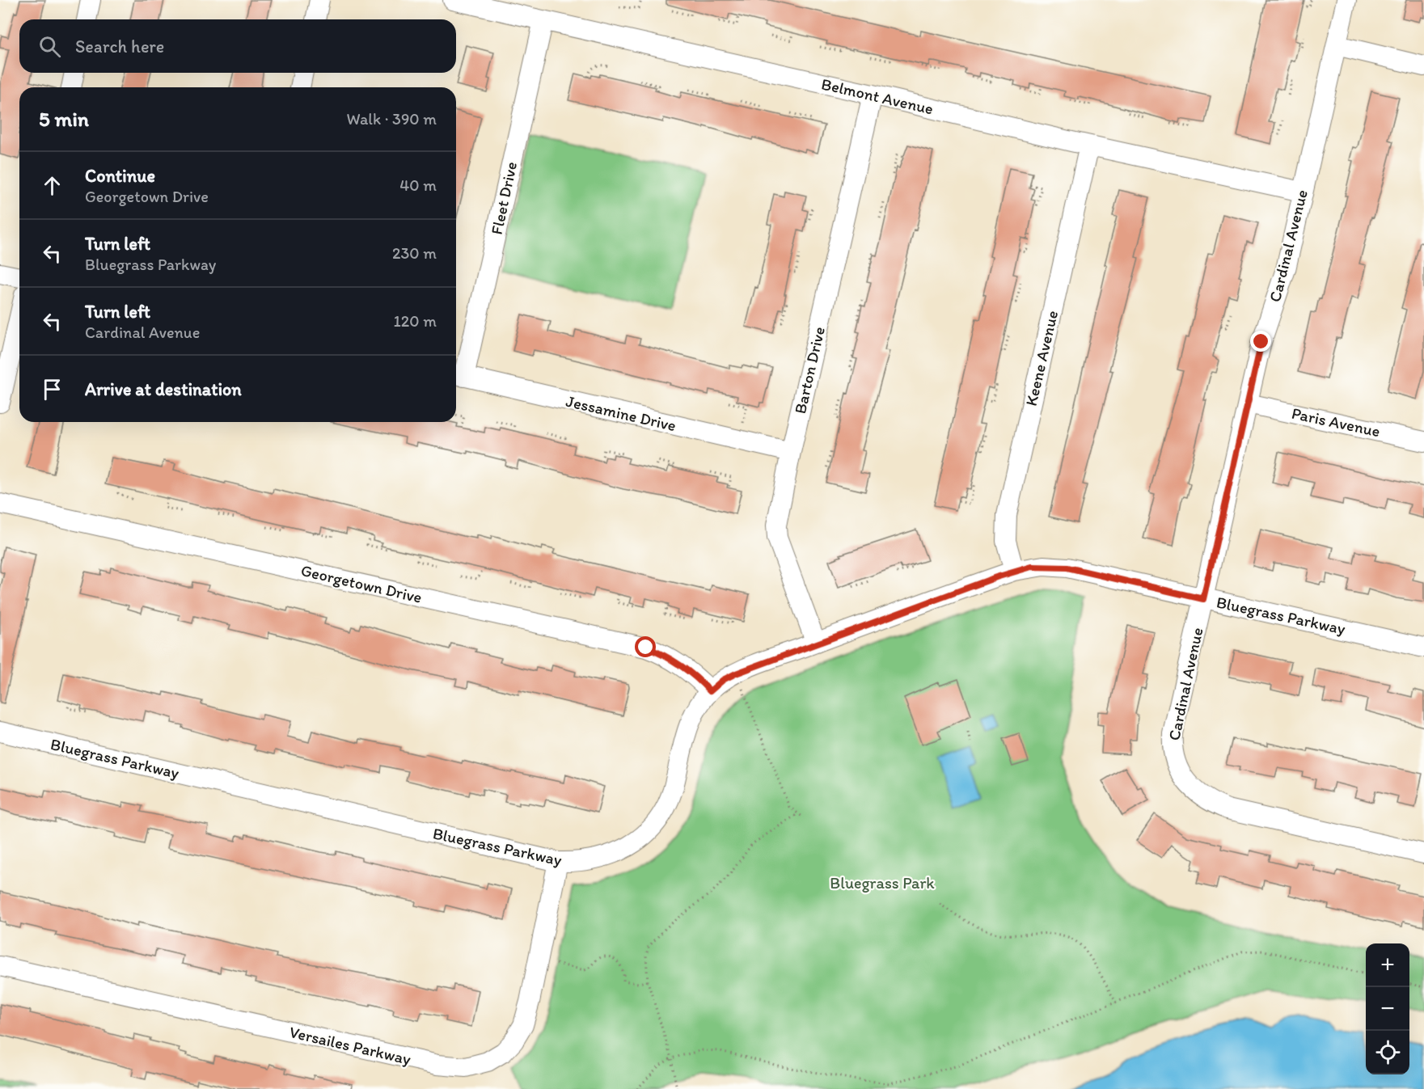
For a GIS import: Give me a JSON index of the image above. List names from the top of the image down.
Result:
{
  "streets": {
    "street": [
      "Belmont Avenue",
      "Fleet Drive",
      "Cardinal Avenue",
      "Keene Avenue",
      "Barton Drive",
      "Jessamine Drive",
      "Paris Avenue",
      "Georgetown Drive",
      "Bluegrass Parkway",
      "Versailes Parkway"
    ]
  },
  "crossings": [
    ["Belmont Avenue", "Fleet Drive"],
    ["Belmont Avenue", "Cardinal Avenue"],
    ["Belmont Avenue", "Keene Avenue"],
    ["Belmont Avenue", "Barton Drive"],
    ["Fleet Drive", "Jessamine Drive"],
    ["Cardinal Avenue", "Paris Avenue"],
    ["Cardinal Avenue", "Bluegrass Parkway"],
    ["Keene Avenue", "Bluegrass Parkway"],
    ["Barton Drive", "Jessamine Drive"],
    ["Barton Drive", "Bluegrass Parkway"],
    ["Georgetown Drive", "Bluegrass Parkway"],
    ["Bluegrass Parkway", "Versailes Parkway"]
  ],
  "parks": ["Bluegrass Park"],
  "page": {
    "search": "Search here",
    "heading": ["5 min", "Walk · 390 m"],
    "list": [
      ["Continue", "Georgetown Drive", "40 m"],
      ["Turn left", "Bluegrass Parkway", "230 m"],
      ["Turn left", "Cardinal Avenue", "120 m"],
      "Arrive at destination"
    ],
    "map_buttons": ["+", "−"]
  }
}
